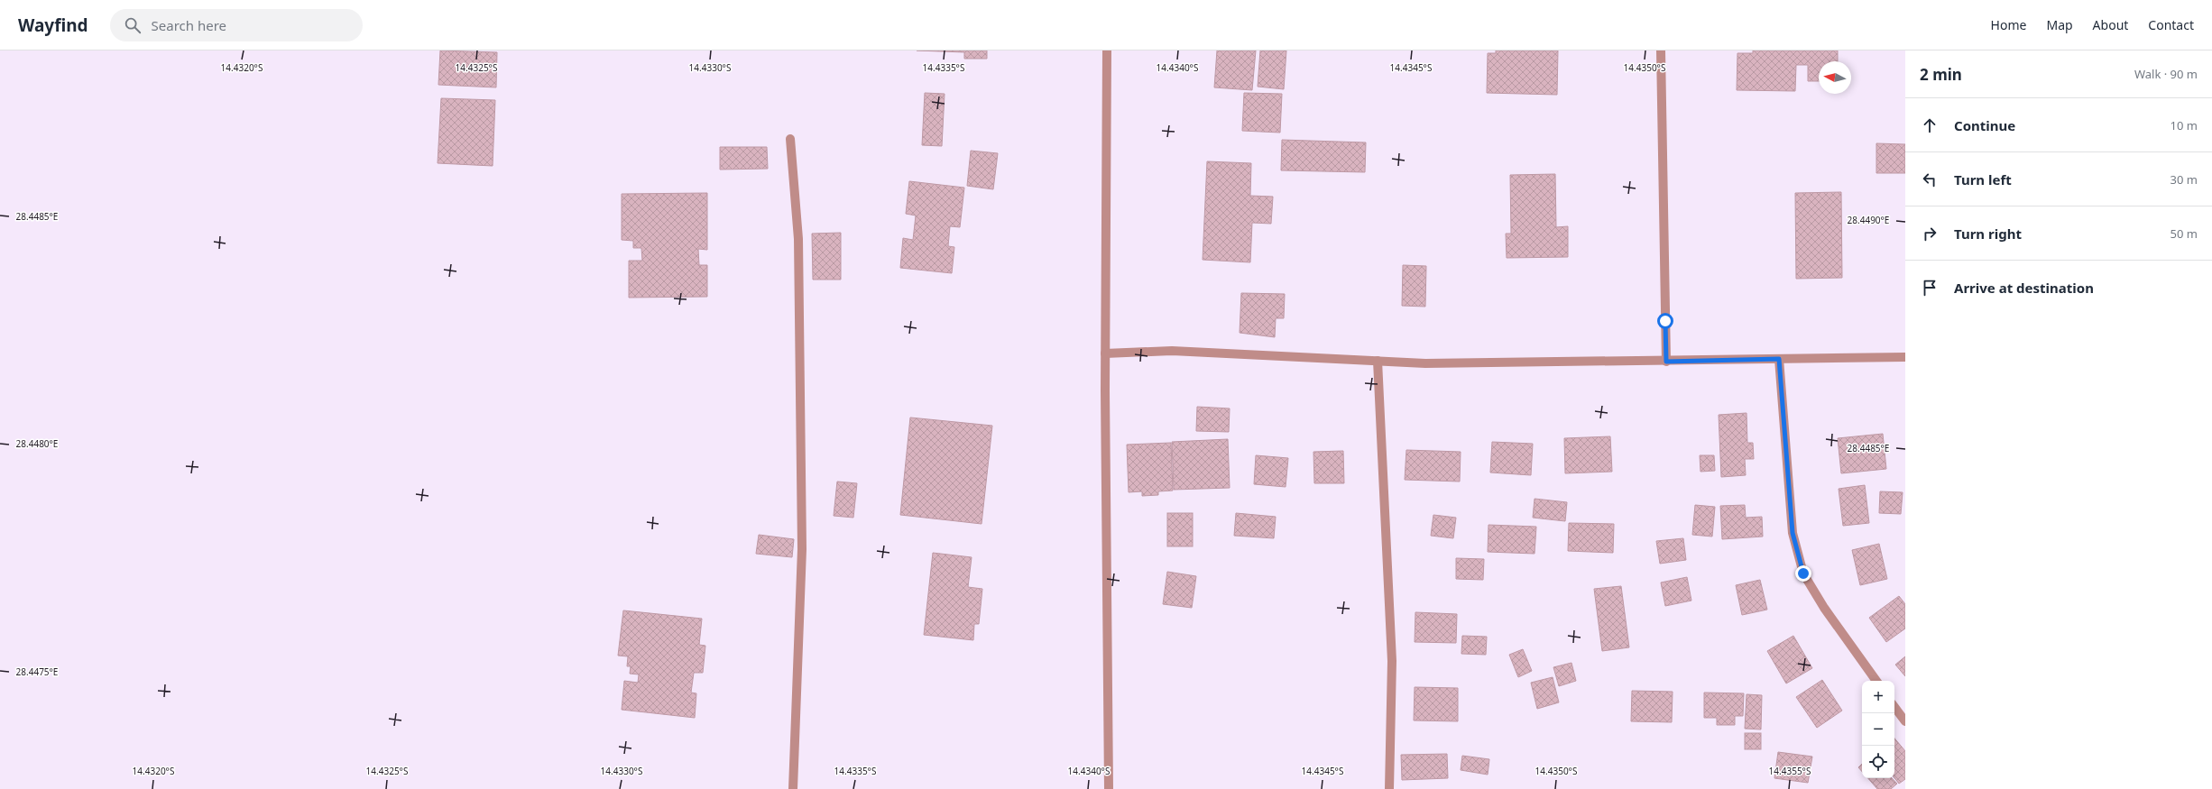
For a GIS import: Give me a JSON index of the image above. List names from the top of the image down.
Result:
{
  "north": "left",
  "page": {
    "header": "Wayfind",
    "search": "Search here",
    "nav": [
      "Home",
      "Map",
      "About",
      "Contact"
    ],
    "heading": ["2 min", "Walk · 90 m"],
    "list": [
      ["Continue", "10 m"],
      ["Turn left", "30 m"],
      ["Turn right", "50 m"],
      "Arrive at destination"
    ],
    "map_buttons": ["+", "−"]
  },
  "coordinates": [
    "14.4320°S",
    "14.4325°S",
    "14.4330°S",
    "14.4335°S",
    "14.4340°S",
    "14.4345°S",
    "14.4350°S",
    "28.4485°E",
    "28.4490°E",
    "28.4480°E",
    "28.4475°E",
    "14.4355°S"
  ]
}
